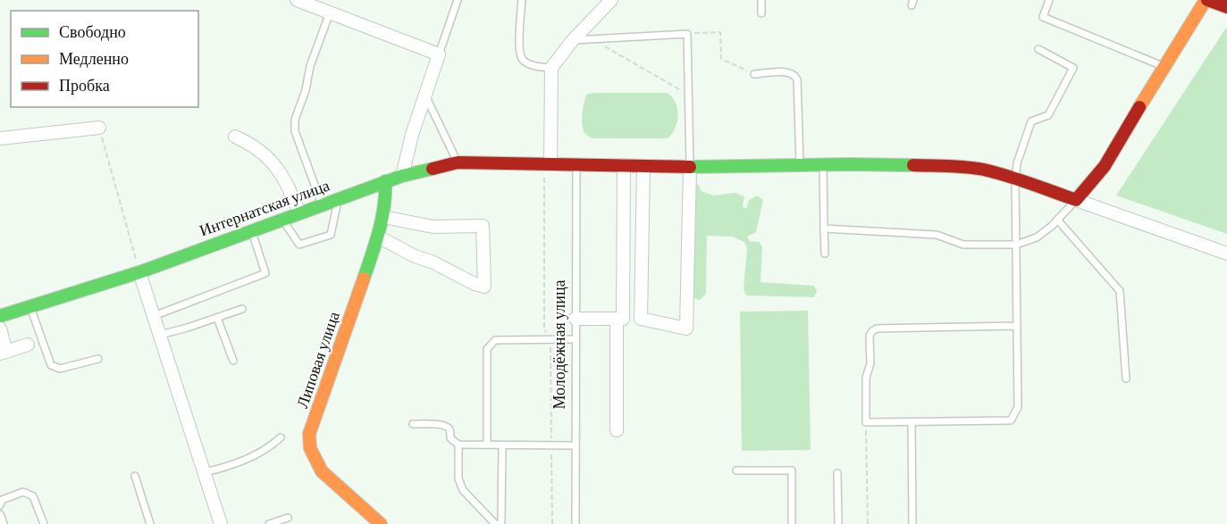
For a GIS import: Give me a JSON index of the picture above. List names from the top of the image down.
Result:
{
  "streets": {
    "street": ["Интернатская улица", "Липовая улица"],
    "lane": ["Молодёжная улица"]
  },
  "crossings": [
    ["Интернатская улица", "Молодёжная улица"],
    ["Интернатская улица", "Липовая улица"]
  ],
  "legend": ["Свободно", "Медленно", "Пробка"]
}
